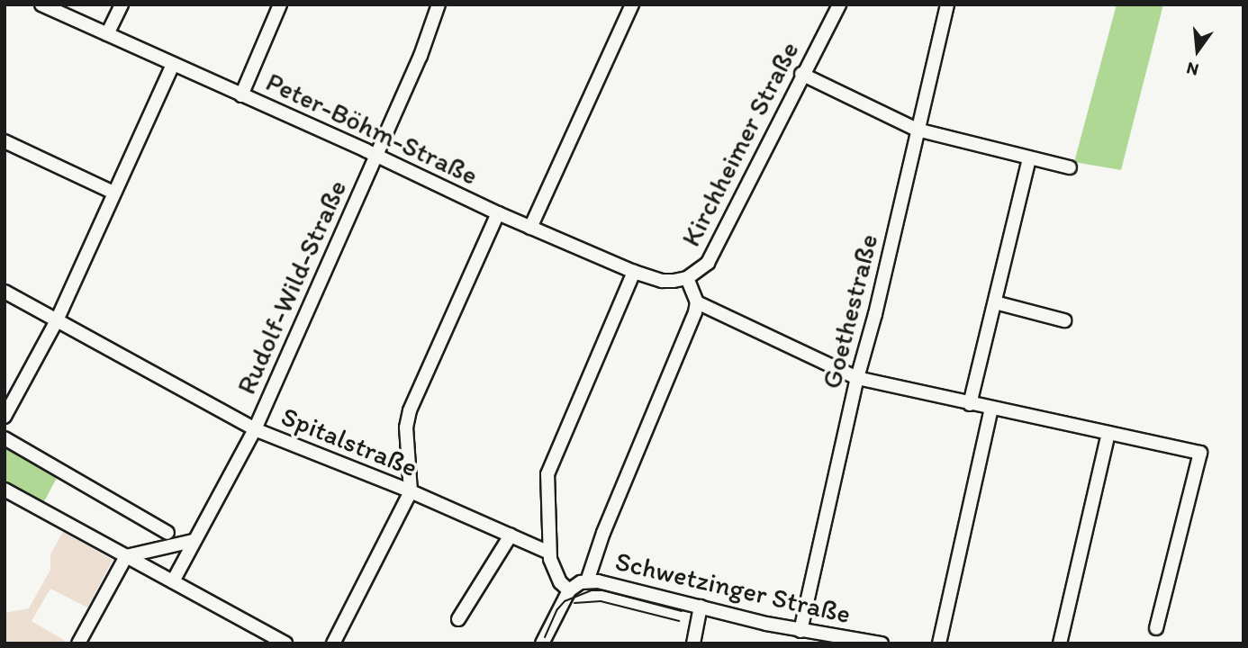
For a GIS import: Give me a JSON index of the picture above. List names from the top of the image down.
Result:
{
  "streets": {
    "street": [
      "Peter-Böhm-Straße",
      "Kirchheimer Straße",
      "Rudolf-Wild-Straße",
      "Goethestraße",
      "Spitalstraße",
      "Schwetzinger Straße"
    ]
  },
  "crossings": [
    ["Peter-Böhm-Straße", "Kirchheimer Straße"],
    ["Peter-Böhm-Straße", "Rudolf-Wild-Straße"],
    ["Rudolf-Wild-Straße", "Spitalstraße"],
    ["Goethestraße", "Schwetzinger Straße"]
  ],
  "north": "bottom"
}
